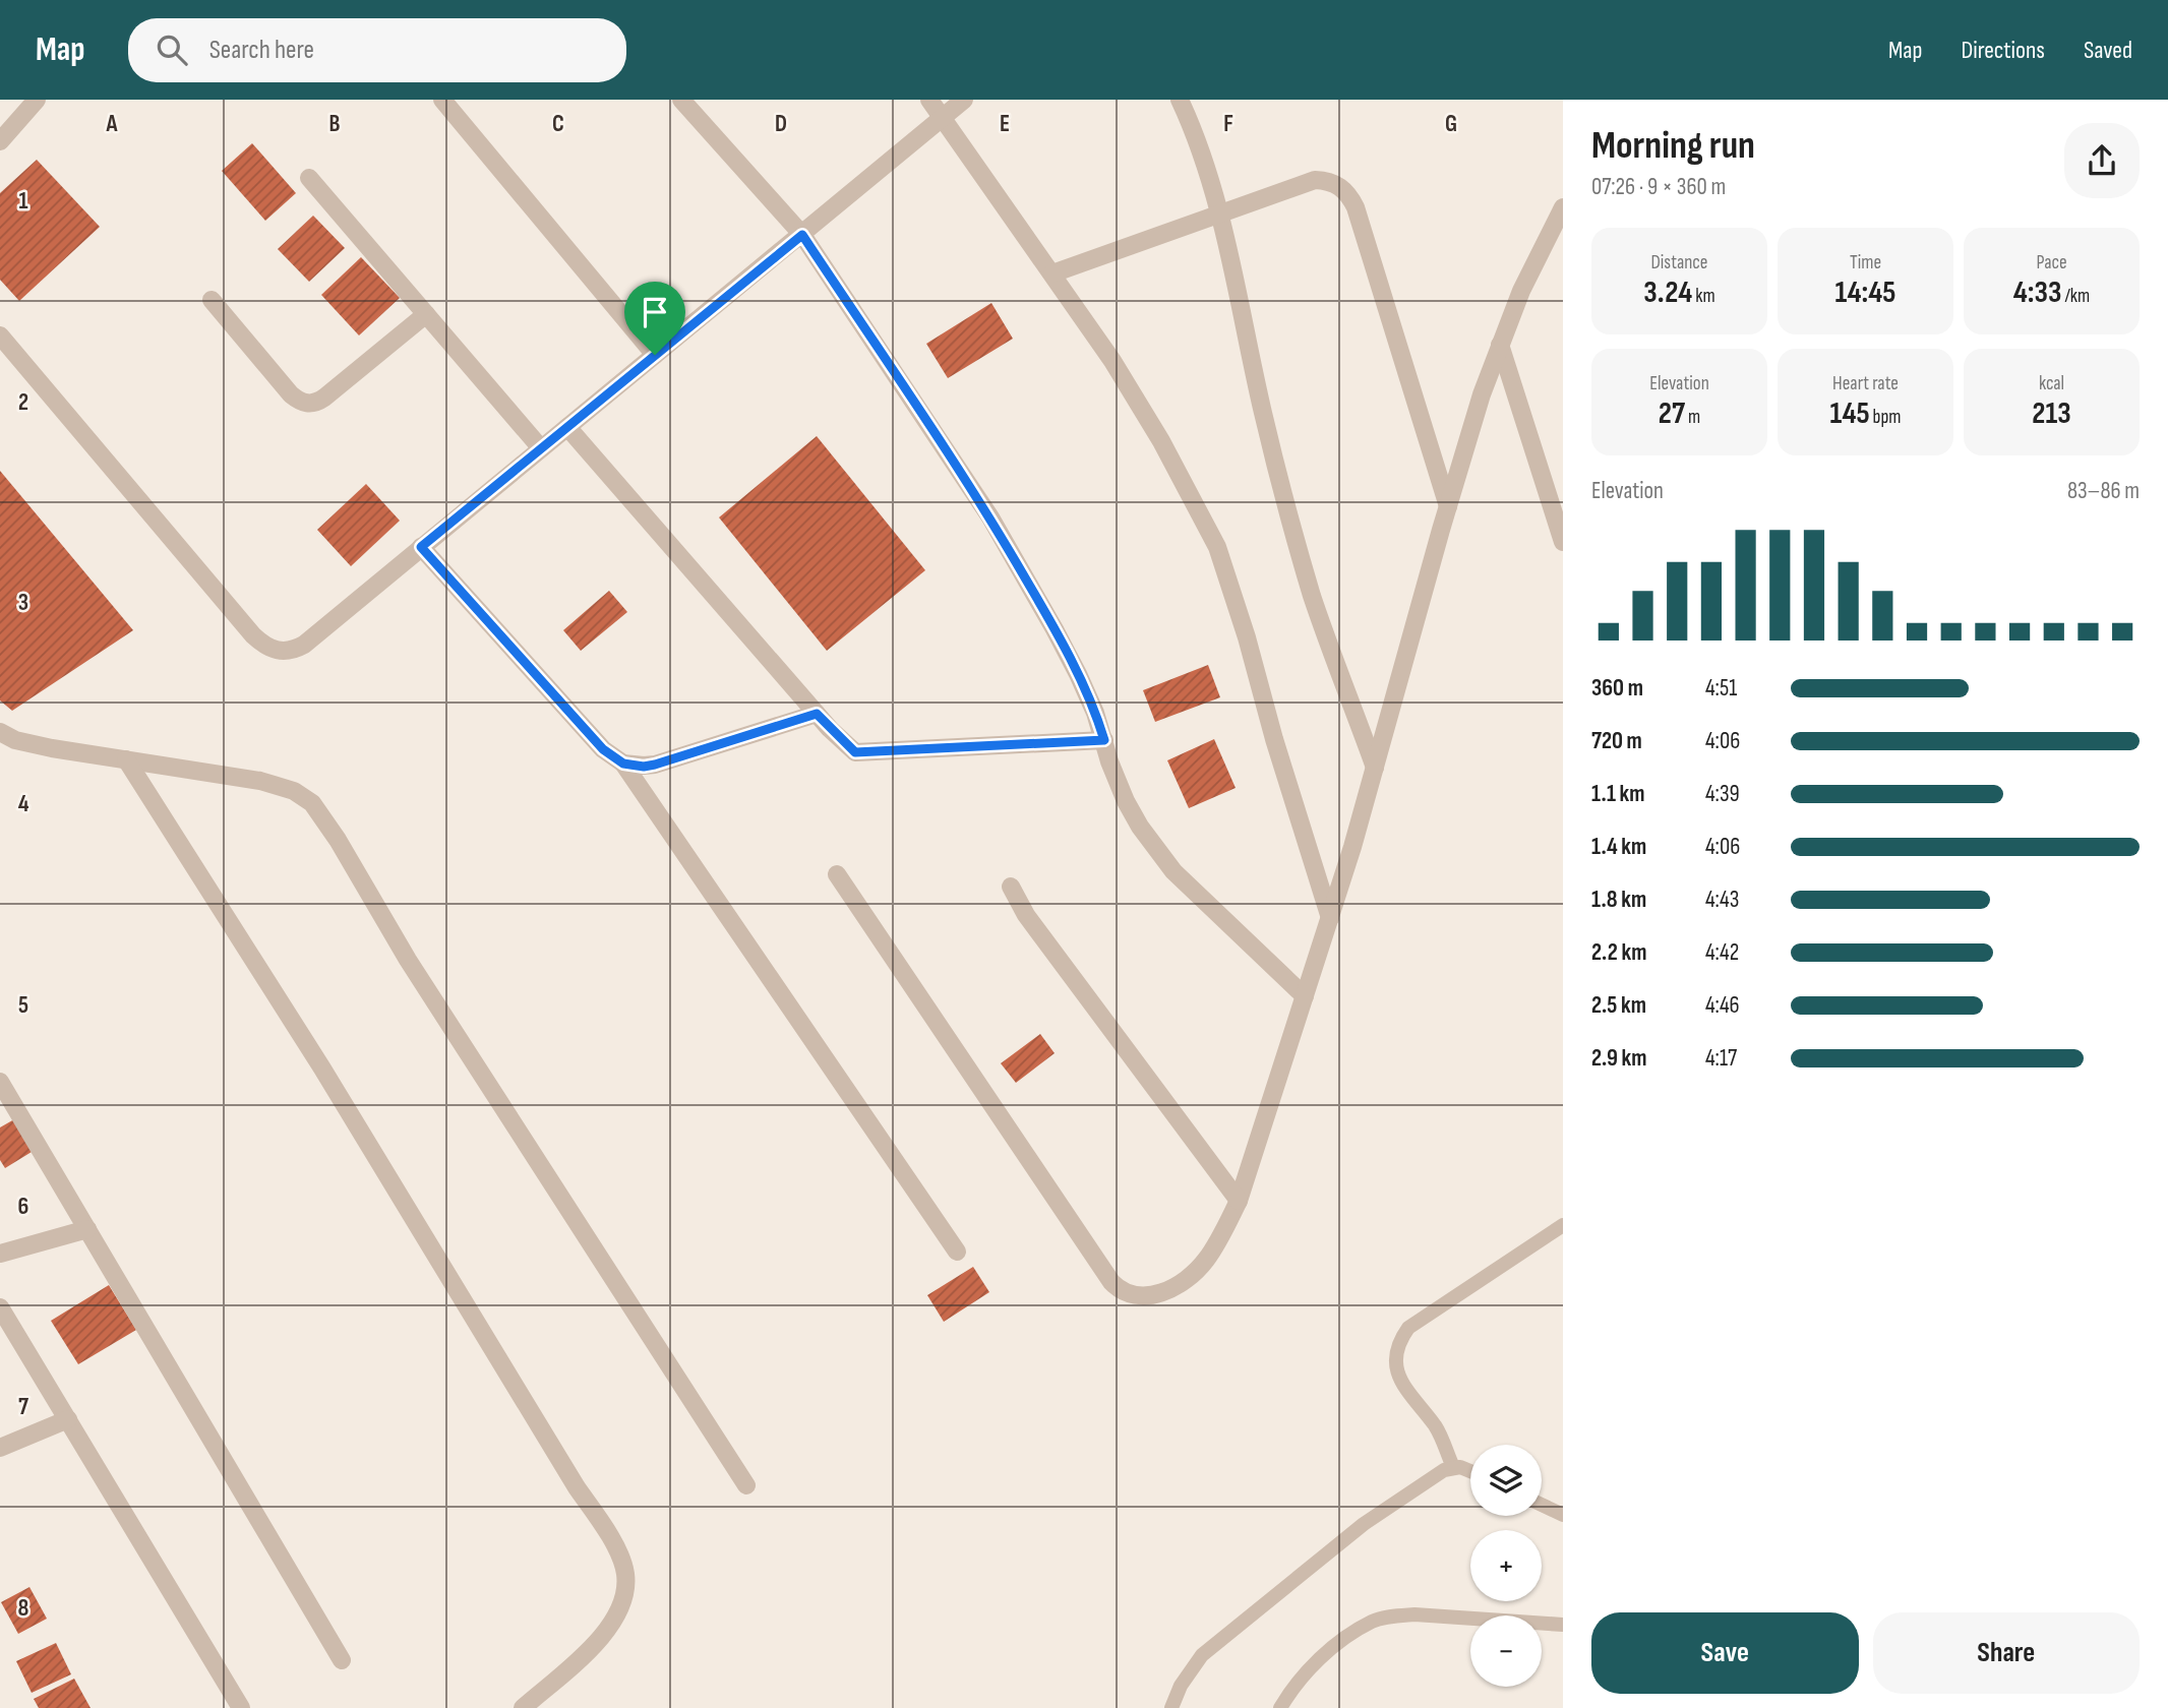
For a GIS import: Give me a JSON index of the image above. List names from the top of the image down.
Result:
{
  "page": {
    "header": "Map",
    "search": "Search here",
    "nav": ["Map", "Directions", "Saved"],
    "heading": ["Morning run", "07:26 · 9 × 360 m"],
    "stats": [
      ["Distance", "3.24 km"],
      ["Time", "14:45"],
      ["Pace", "4:33 /km"],
      ["Elevation", "27 m"],
      ["Heart rate", "145 bpm"],
      ["kcal", "213"]
    ],
    "chart": ["Elevation", "83–86 m"],
    "list": [
      {
        "name": "360 m",
        "note": "4:51"
      },
      {
        "name": "720 m",
        "note": "4:06"
      },
      {
        "name": "1.1 km",
        "note": "4:39"
      },
      {
        "name": "1.4 km",
        "note": "4:06"
      },
      {
        "name": "1.8 km",
        "note": "4:43"
      },
      {
        "name": "2.2 km",
        "note": "4:42"
      },
      {
        "name": "2.5 km",
        "note": "4:46"
      },
      {
        "name": "2.9 km",
        "note": "4:17"
      }
    ],
    "map_buttons": ["+", "−"],
    "buttons": ["Save", "Share"]
  },
  "grid": {
    "columns": [
      "A",
      "B",
      "C",
      "D",
      "E",
      "F",
      "G"
    ],
    "rows": [
      "1",
      "2",
      "3",
      "4",
      "5",
      "6",
      "7",
      "8"
    ]
  }
}
